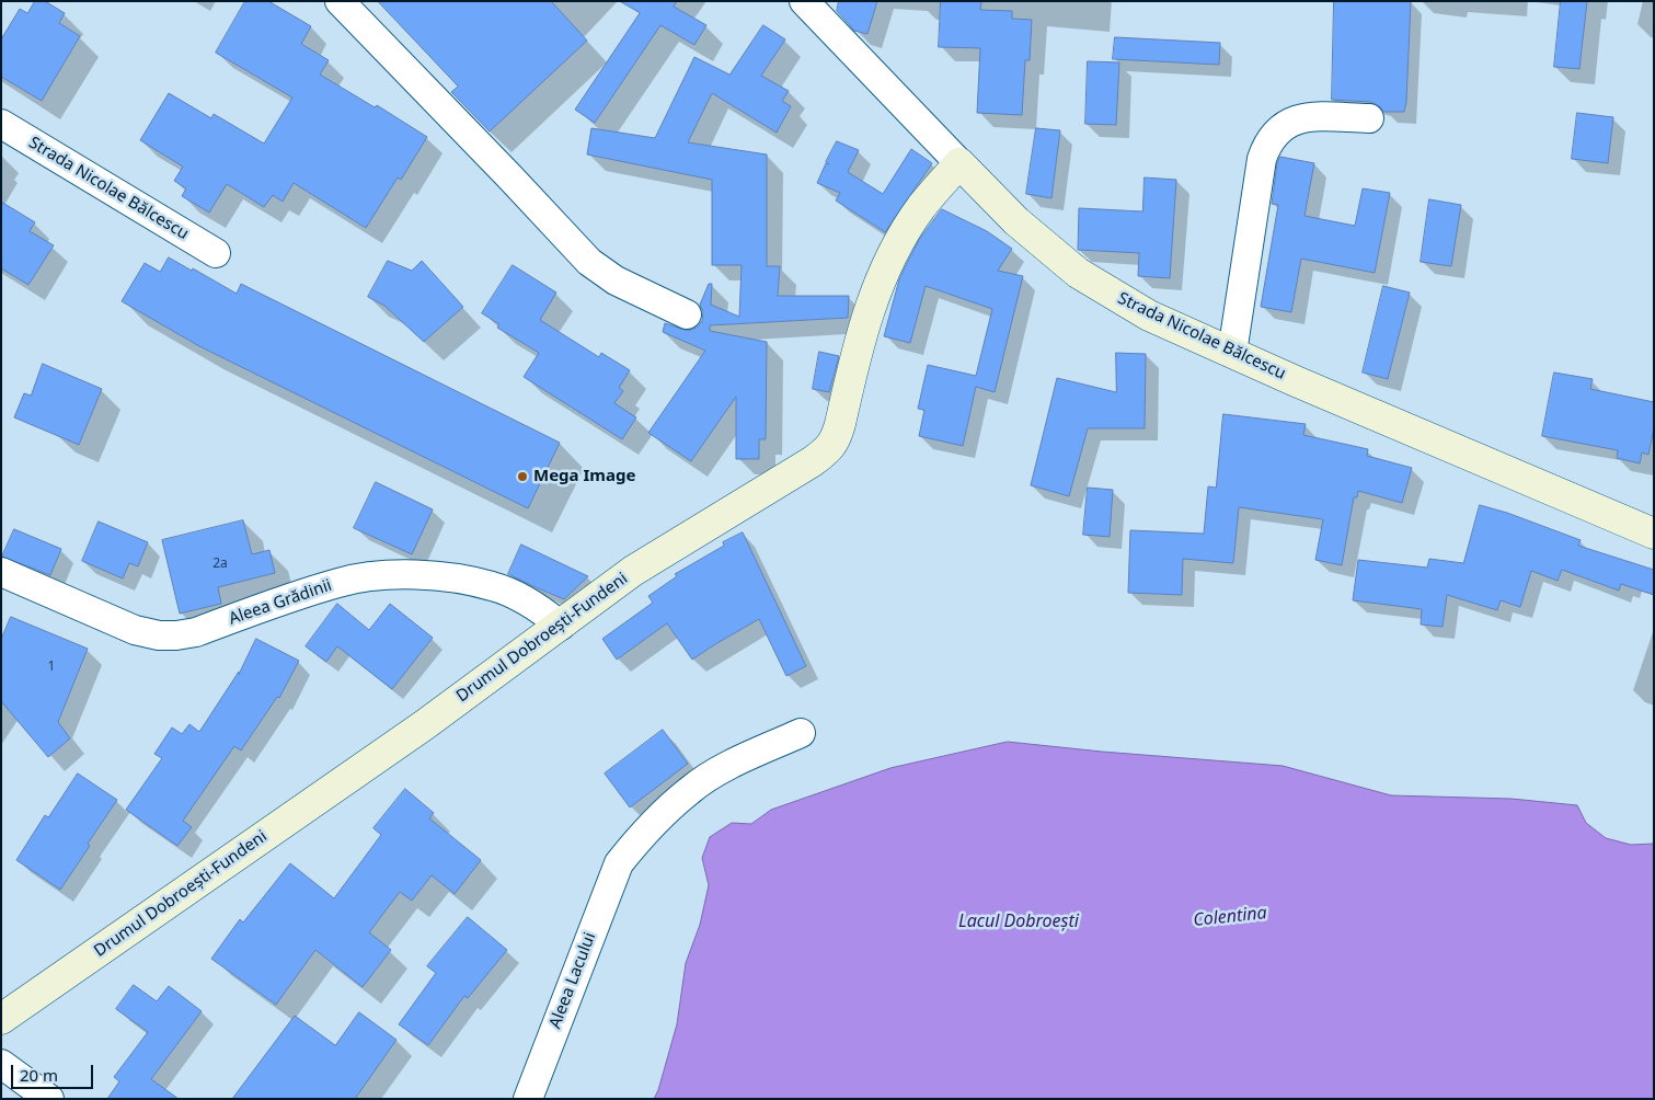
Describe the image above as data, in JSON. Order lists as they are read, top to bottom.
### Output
{
  "streets": {
    "street": [
      "Strada Nicolae Bălcescu",
      "Aleea Grădinii",
      "Drumul Dobroești-Fundeni",
      "Aleea Lacului"
    ]
  },
  "crossings": [
    ["Strada Nicolae Bălcescu", "Drumul Dobroești-Fundeni"],
    ["Aleea Grădinii", "Drumul Dobroești-Fundeni"]
  ],
  "water": ["Colentina", "Lacul Dobroești"],
  "places": ["Mega Image"],
  "house_numbers": ["2a", "1"],
  "scale_bar": "20 m"
}
